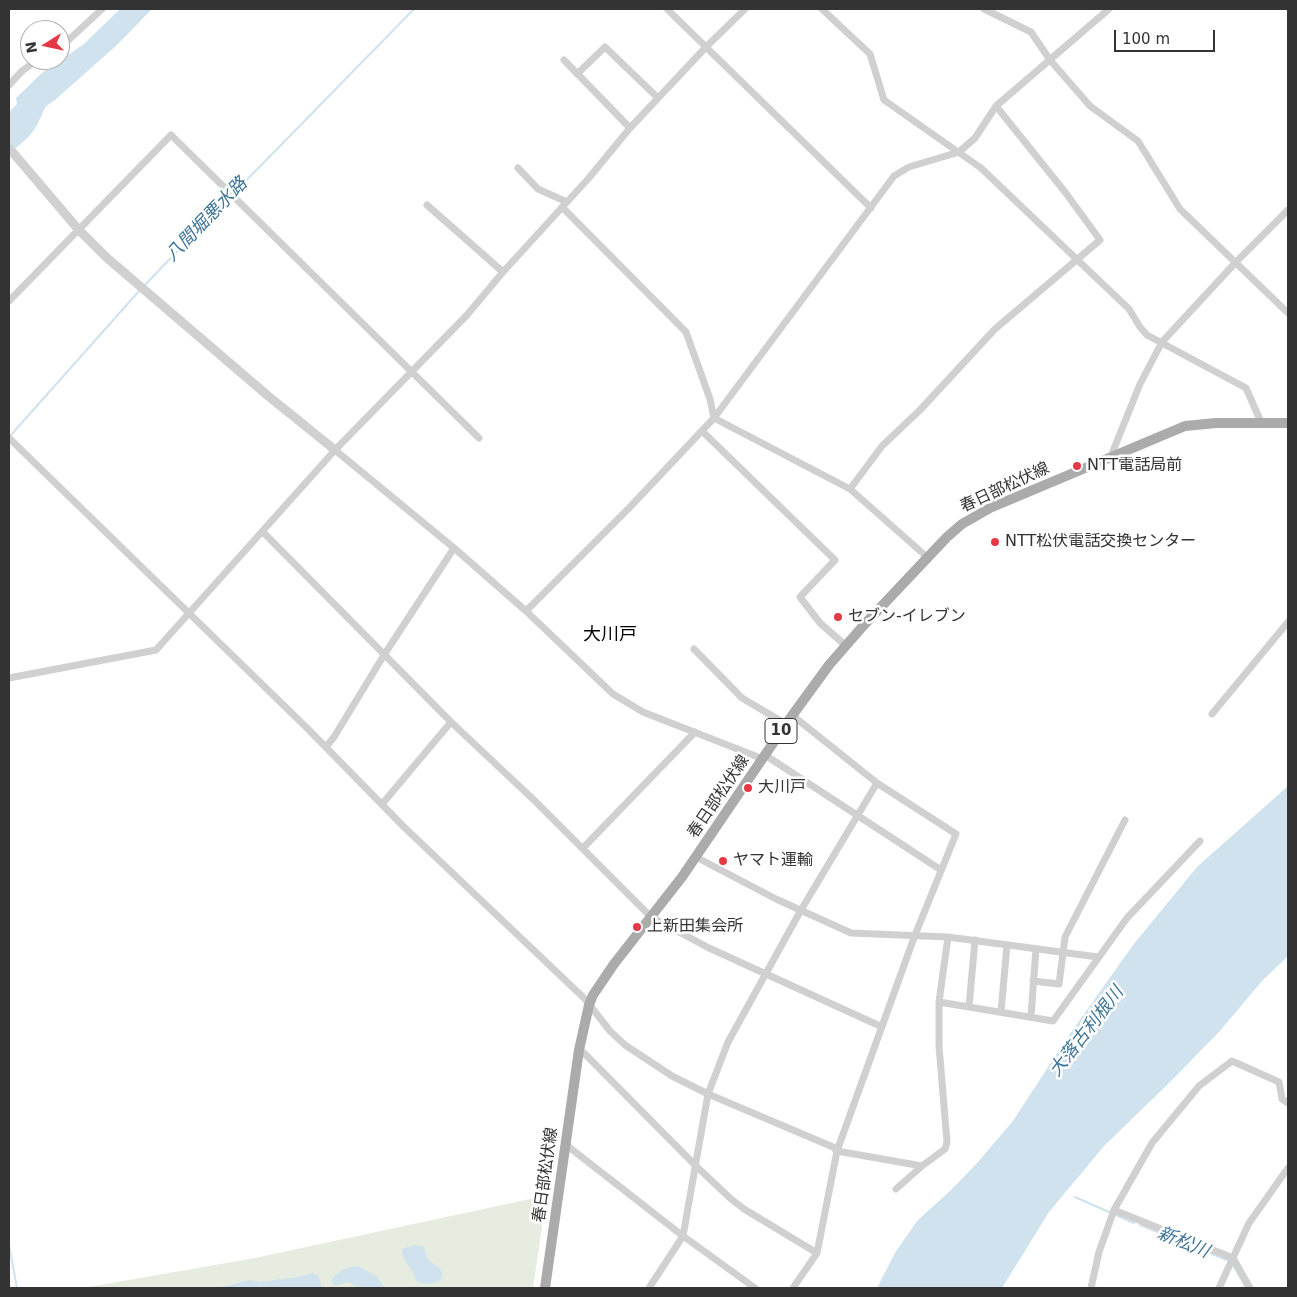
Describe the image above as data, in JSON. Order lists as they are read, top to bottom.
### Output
{
  "streets": {
    "main road": ["春日部松伏線", "10"]
  },
  "districts": ["大川戸"],
  "water": ["八間堀悪水路", "大落古利根川", "新松川"],
  "places": [
    "NTT電話局前",
    "NTT松伏電話交換センター",
    "セブン-イレブン",
    "大川戸",
    "ヤマト運輸",
    "上新田集会所"
  ],
  "scale_bar": "100 m",
  "north": "left"
}
